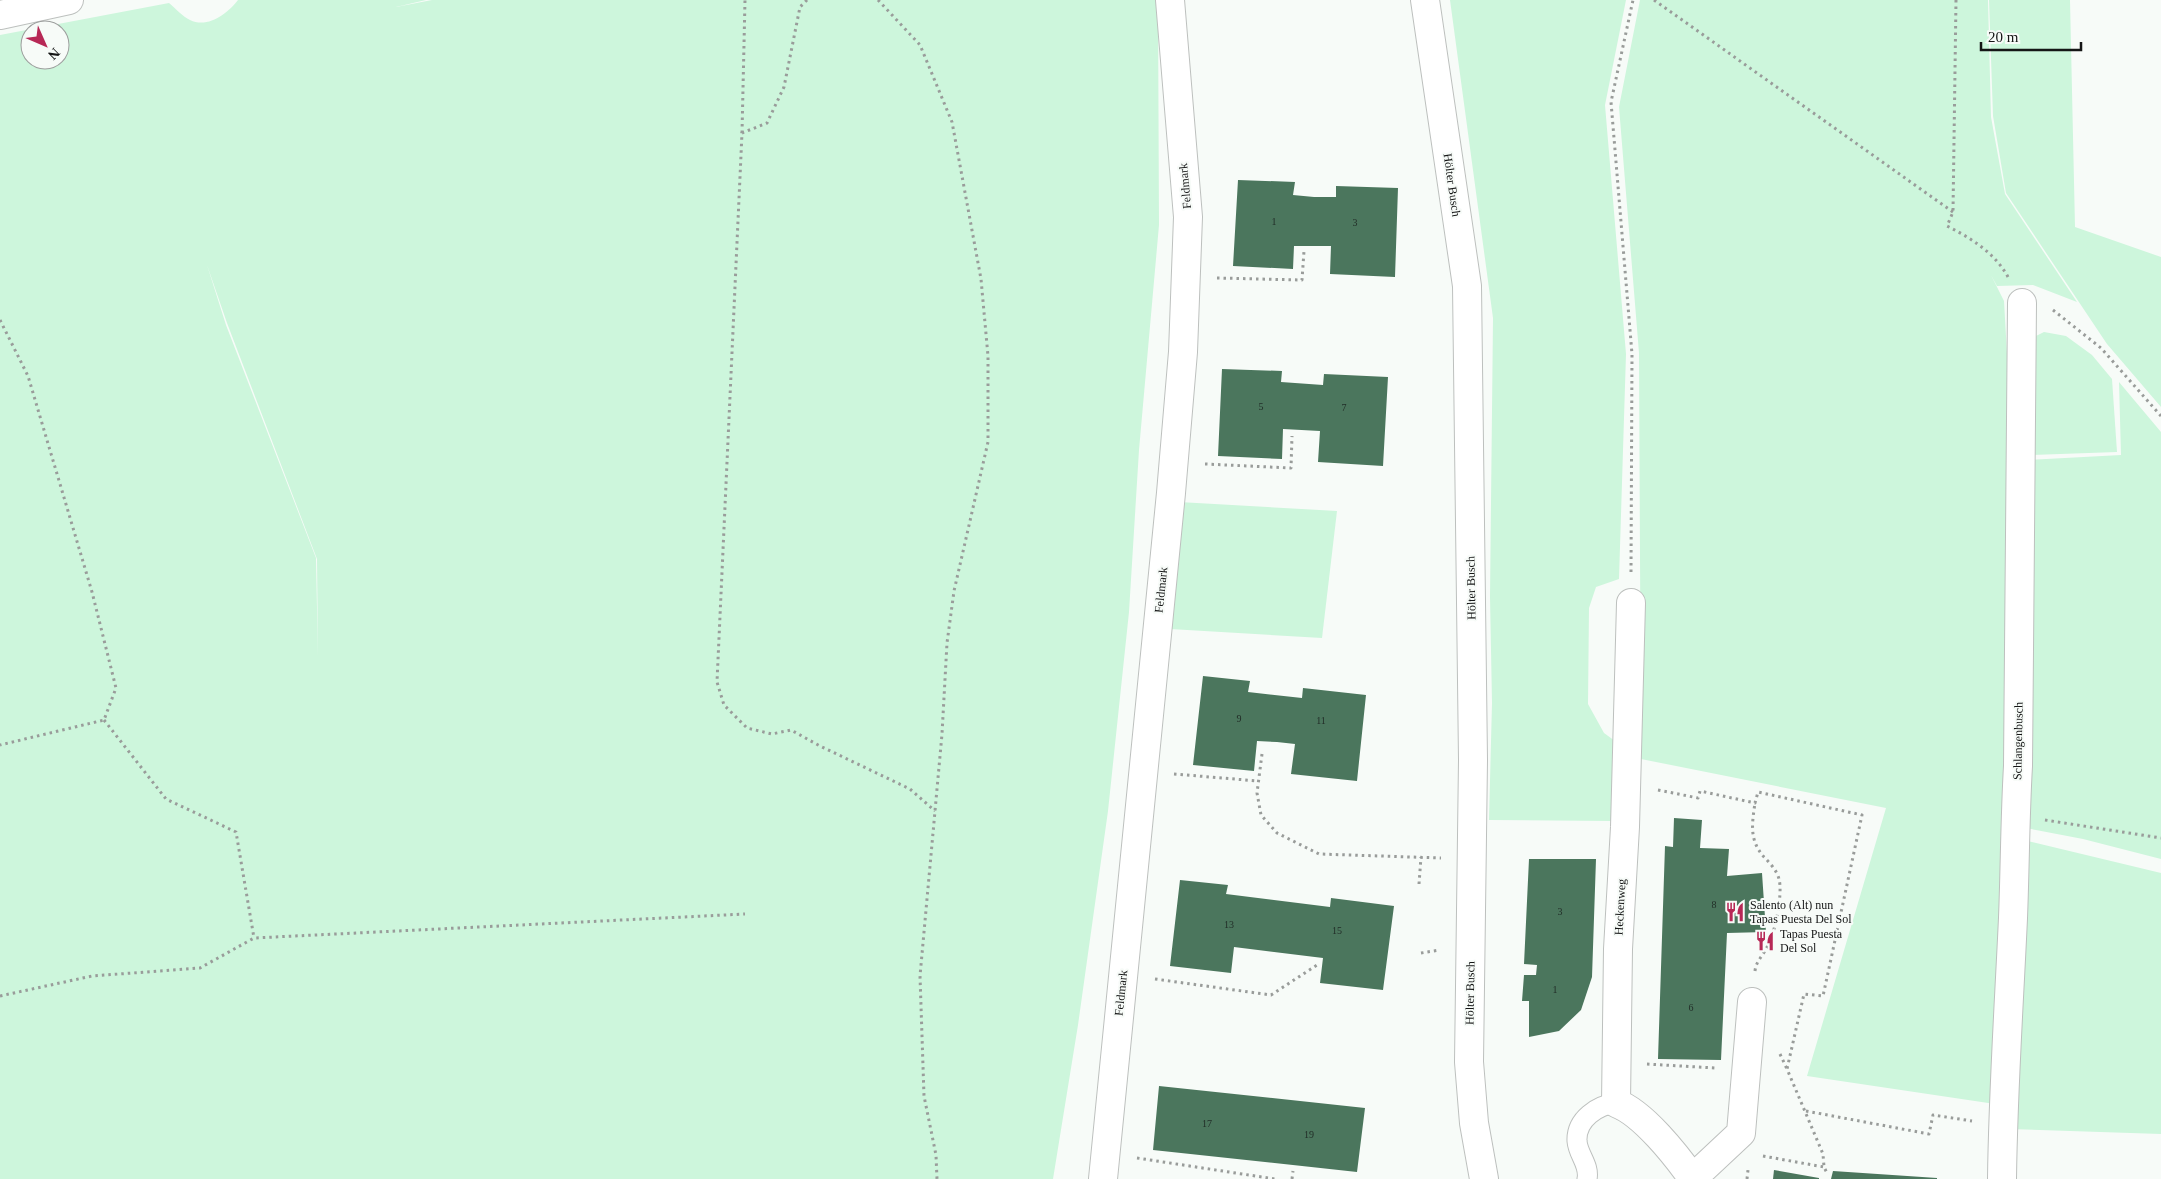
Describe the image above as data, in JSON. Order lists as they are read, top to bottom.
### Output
{
  "streets": {
    "street": [
      "Hölter Busch",
      "Feldmark",
      "Schlangenbusch",
      "Heckenweg"
    ]
  },
  "places": {
    "restaurant": ["Salento (Alt) nun Tapas Puesta Del Sol", "Tapas Puesta Del Sol"]
  },
  "house_numbers": [
    "1",
    "3",
    "5",
    "7",
    "9",
    "11",
    "8",
    "3",
    "13",
    "15",
    "1",
    "6",
    "17",
    "19"
  ],
  "scale_bar": "20 m",
  "north": "bottom right"
}
